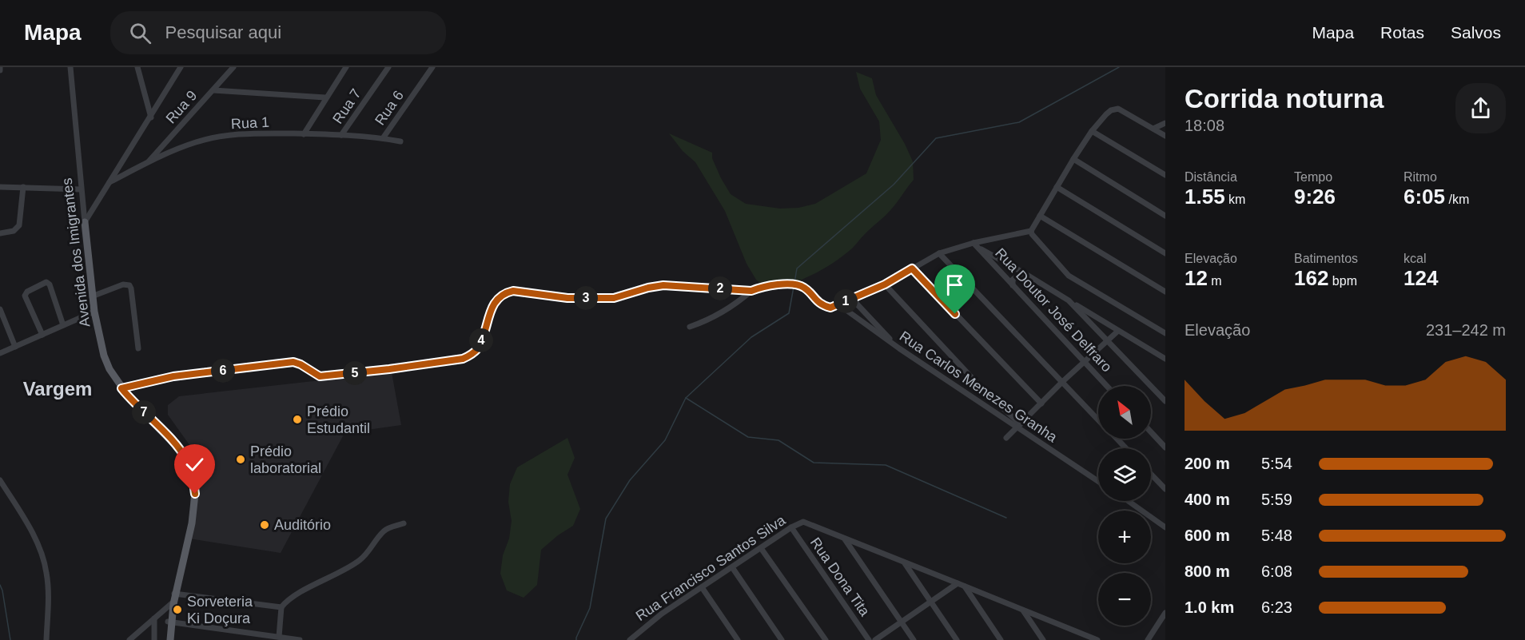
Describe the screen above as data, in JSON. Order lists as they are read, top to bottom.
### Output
{
  "streets": {
    "main road": ["Avenida dos Imigrantes"],
    "street": [
      "Rua 7",
      "Rua 9",
      "Rua 6",
      "Rua 1",
      "Rua Doutor José Delfraro",
      "Rua Carlos Menezes Granha",
      "Rua Francisco Santos Silva",
      "Rua Dona Tita"
    ]
  },
  "crossings": [
    ["Rua 7", "Rua 1"],
    ["Rua 9", "Rua 1"],
    ["Rua 6", "Rua 1"],
    ["Rua Francisco Santos Silva", "Rua Dona Tita"]
  ],
  "districts": ["Vargem"],
  "places": [
    "Prédio Estudantil",
    "Prédio laboratorial",
    "Auditório",
    "Sorveteria Ki Doçura"
  ],
  "north": "top left",
  "page": {
    "header": "Mapa",
    "search": "Pesquisar aqui",
    "nav": ["Mapa", "Rotas", "Salvos"],
    "heading": ["Corrida noturna", "18:08"],
    "stats": [
      ["Distância", "1.55 km"],
      ["Tempo", "9:26"],
      ["Ritmo", "6:05 /km"],
      ["Elevação", "12 m"],
      ["Batimentos", "162 bpm"],
      ["kcal", "124"]
    ],
    "pins": [
      "2",
      "3",
      "1",
      "4",
      "6",
      "5",
      "7"
    ],
    "chart": ["Elevação", "231–242 m"],
    "map_buttons": ["+", "−"],
    "list": [
      {
        "name": "200 m",
        "note": "5:54"
      },
      {
        "name": "400 m",
        "note": "5:59"
      },
      {
        "name": "600 m",
        "note": "5:48"
      },
      {
        "name": "800 m",
        "note": "6:08"
      },
      {
        "name": "1.0 km",
        "note": "6:23"
      }
    ]
  }
}
